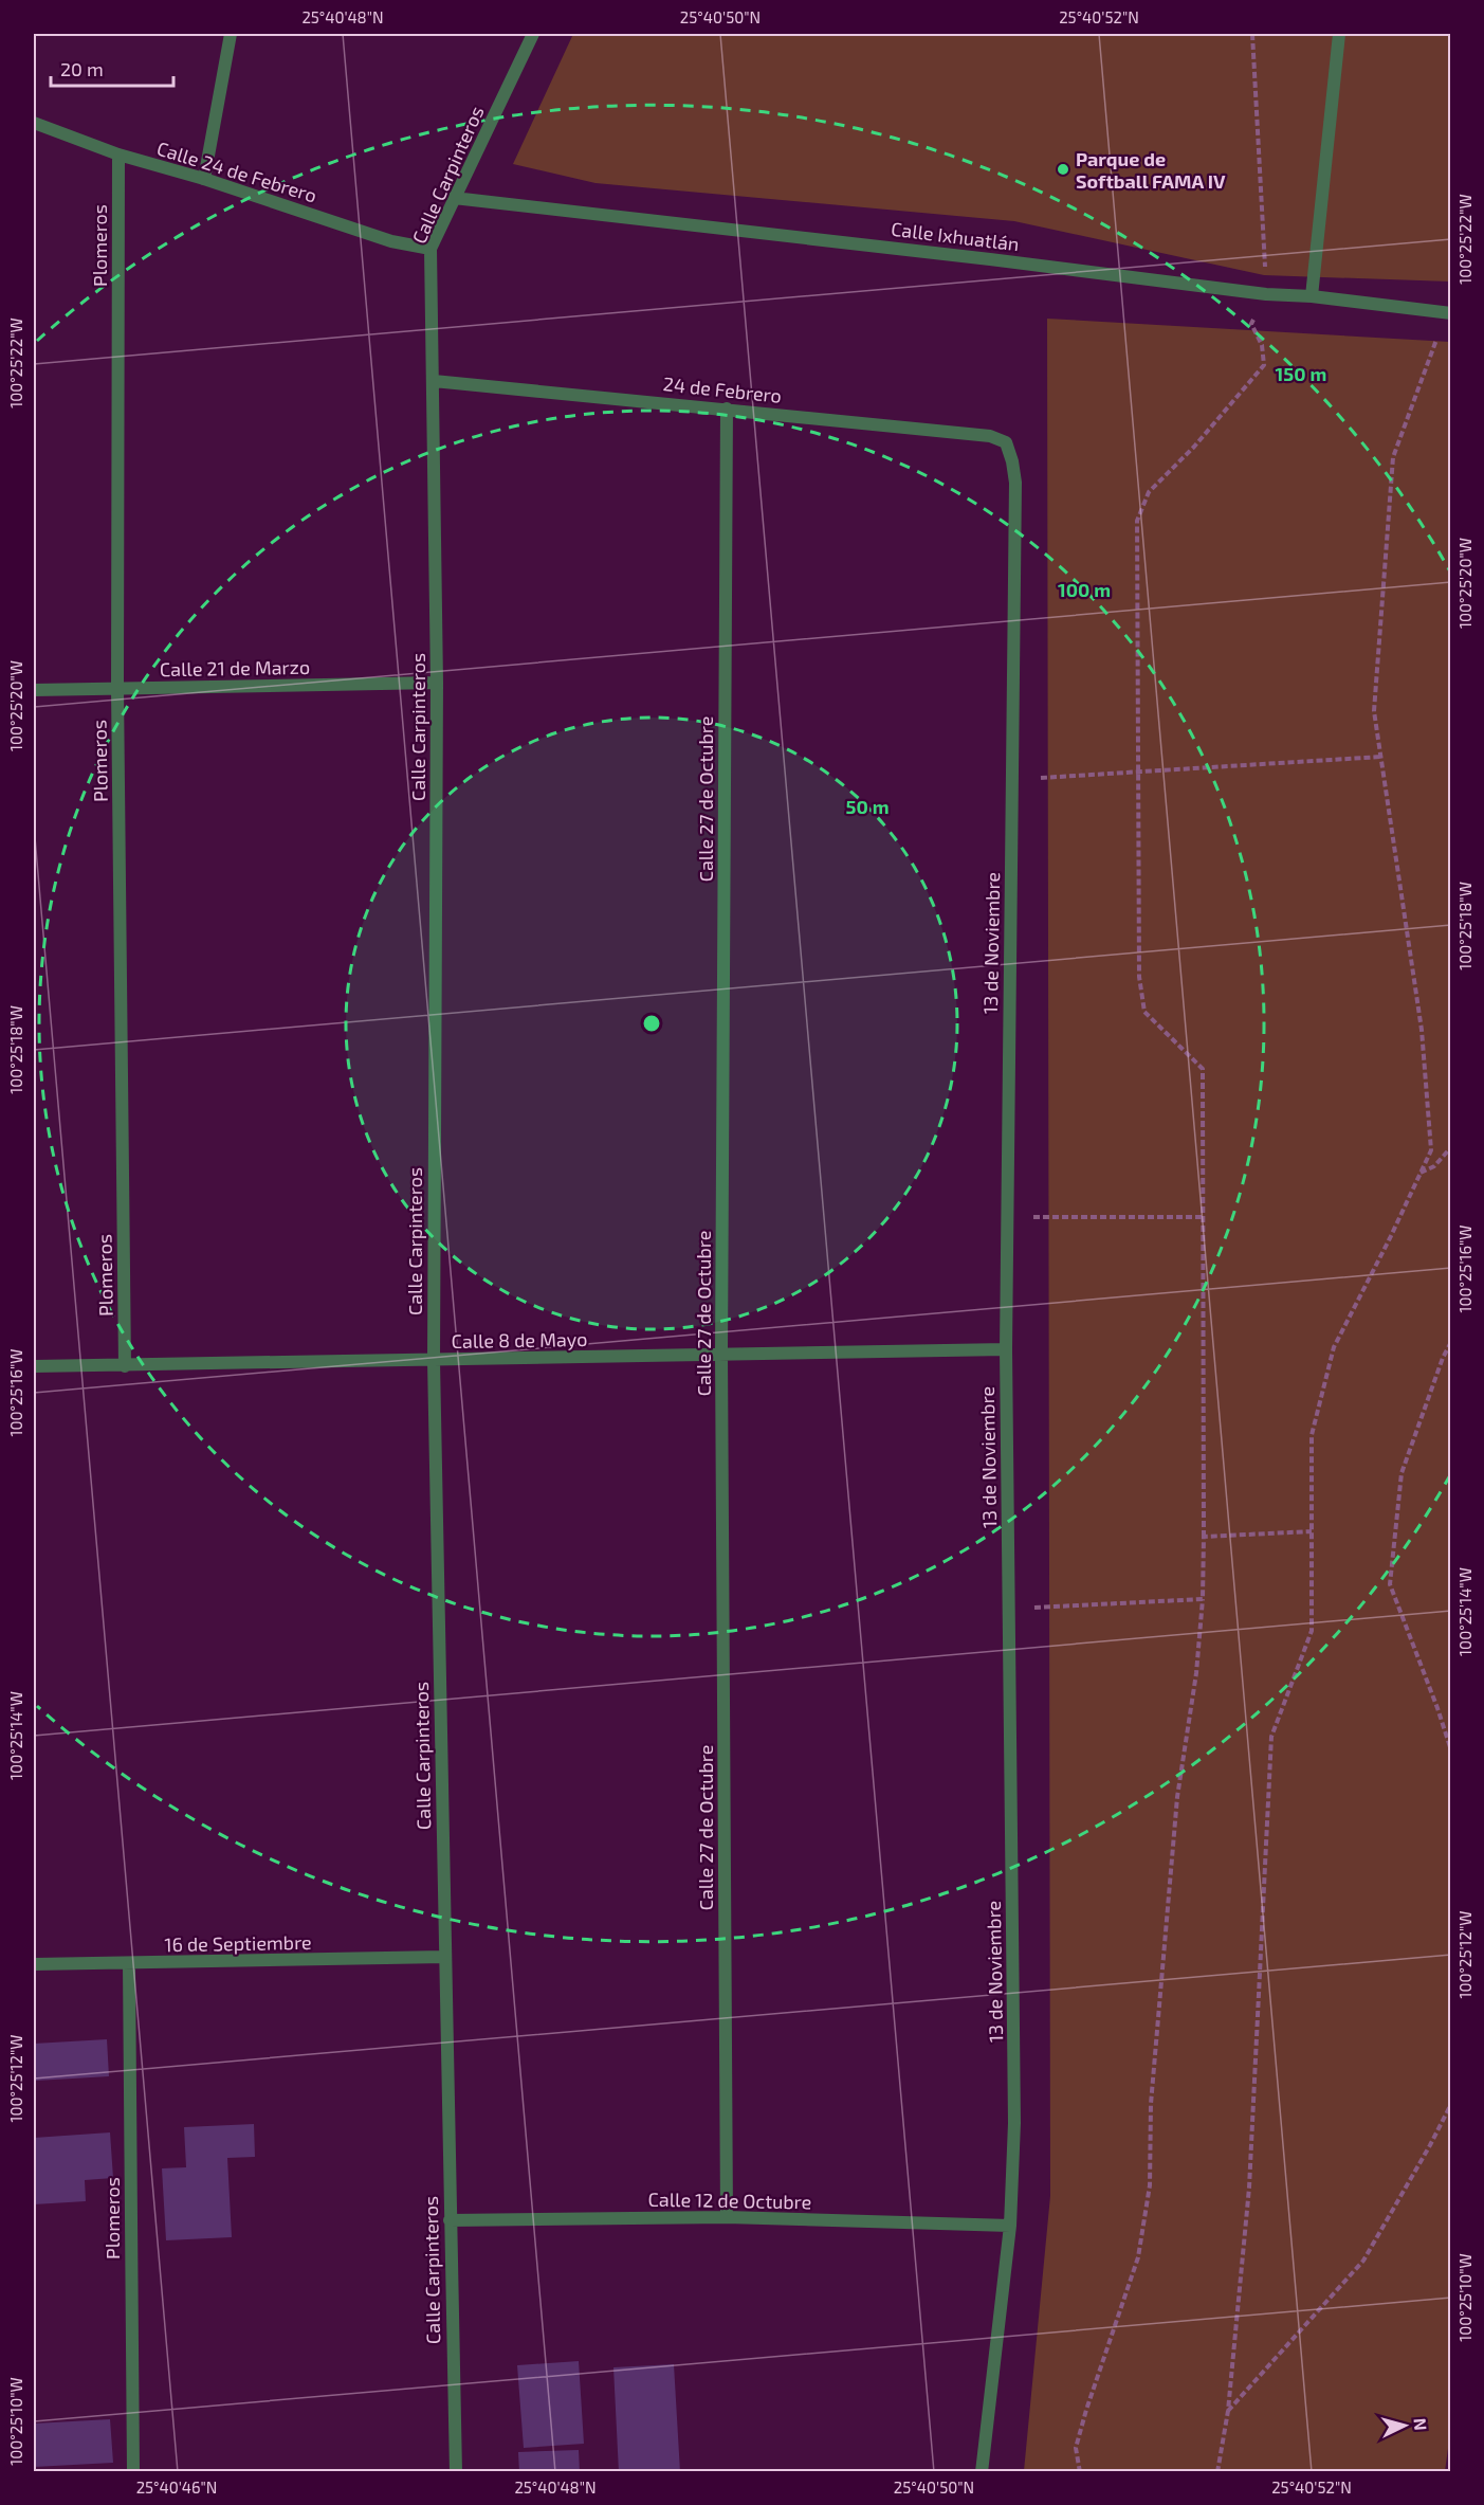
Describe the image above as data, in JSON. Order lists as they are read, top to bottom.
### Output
{
  "streets": {
    "street": [
      "Calle 24 de Febrero",
      "Calle Carpinteros",
      "Calle Ixhuatlán",
      "Plomeros",
      "24 de Febrero",
      "Calle 21 de Marzo",
      "Calle 27 de Octubre",
      "13 de Noviembre",
      "Calle 8 de Mayo",
      "16 de Septiembre",
      "Calle 12 de Octubre"
    ]
  },
  "crossings": [
    ["Calle 24 de Febrero", "Calle Carpinteros"],
    ["Calle 24 de Febrero", "Plomeros"],
    ["Calle Carpinteros", "Calle Ixhuatlán"],
    ["Calle Carpinteros", "24 de Febrero"],
    ["Calle Carpinteros", "Calle 21 de Marzo"],
    ["Calle Carpinteros", "Calle 8 de Mayo"],
    ["Calle Carpinteros", "16 de Septiembre"],
    ["Calle Carpinteros", "Calle 12 de Octubre"],
    ["Plomeros", "Calle 21 de Marzo"],
    ["Plomeros", "Calle 8 de Mayo"],
    ["Plomeros", "16 de Septiembre"],
    ["24 de Febrero", "Calle 27 de Octubre"],
    ["24 de Febrero", "13 de Noviembre"],
    ["Calle 27 de Octubre", "Calle 8 de Mayo"],
    ["Calle 27 de Octubre", "Calle 12 de Octubre"],
    ["13 de Noviembre", "Calle 8 de Mayo"],
    ["13 de Noviembre", "Calle 12 de Octubre"]
  ],
  "places": ["Parque de Softball FAMA IV"],
  "scale_bar": "20 m",
  "north": "right",
  "coordinates": [
    "25°40'48\"N",
    "25°40'50\"N",
    "25°40'52\"N",
    "100°25'22\"W",
    "100°25'20\"W",
    "100°25'18\"W",
    "100°25'16\"W",
    "100°25'14\"W",
    "100°25'12\"W",
    "100°25'10\"W",
    "25°40'46\"N"
  ],
  "rings": ["150 m", "100 m", "50 m"]
}
